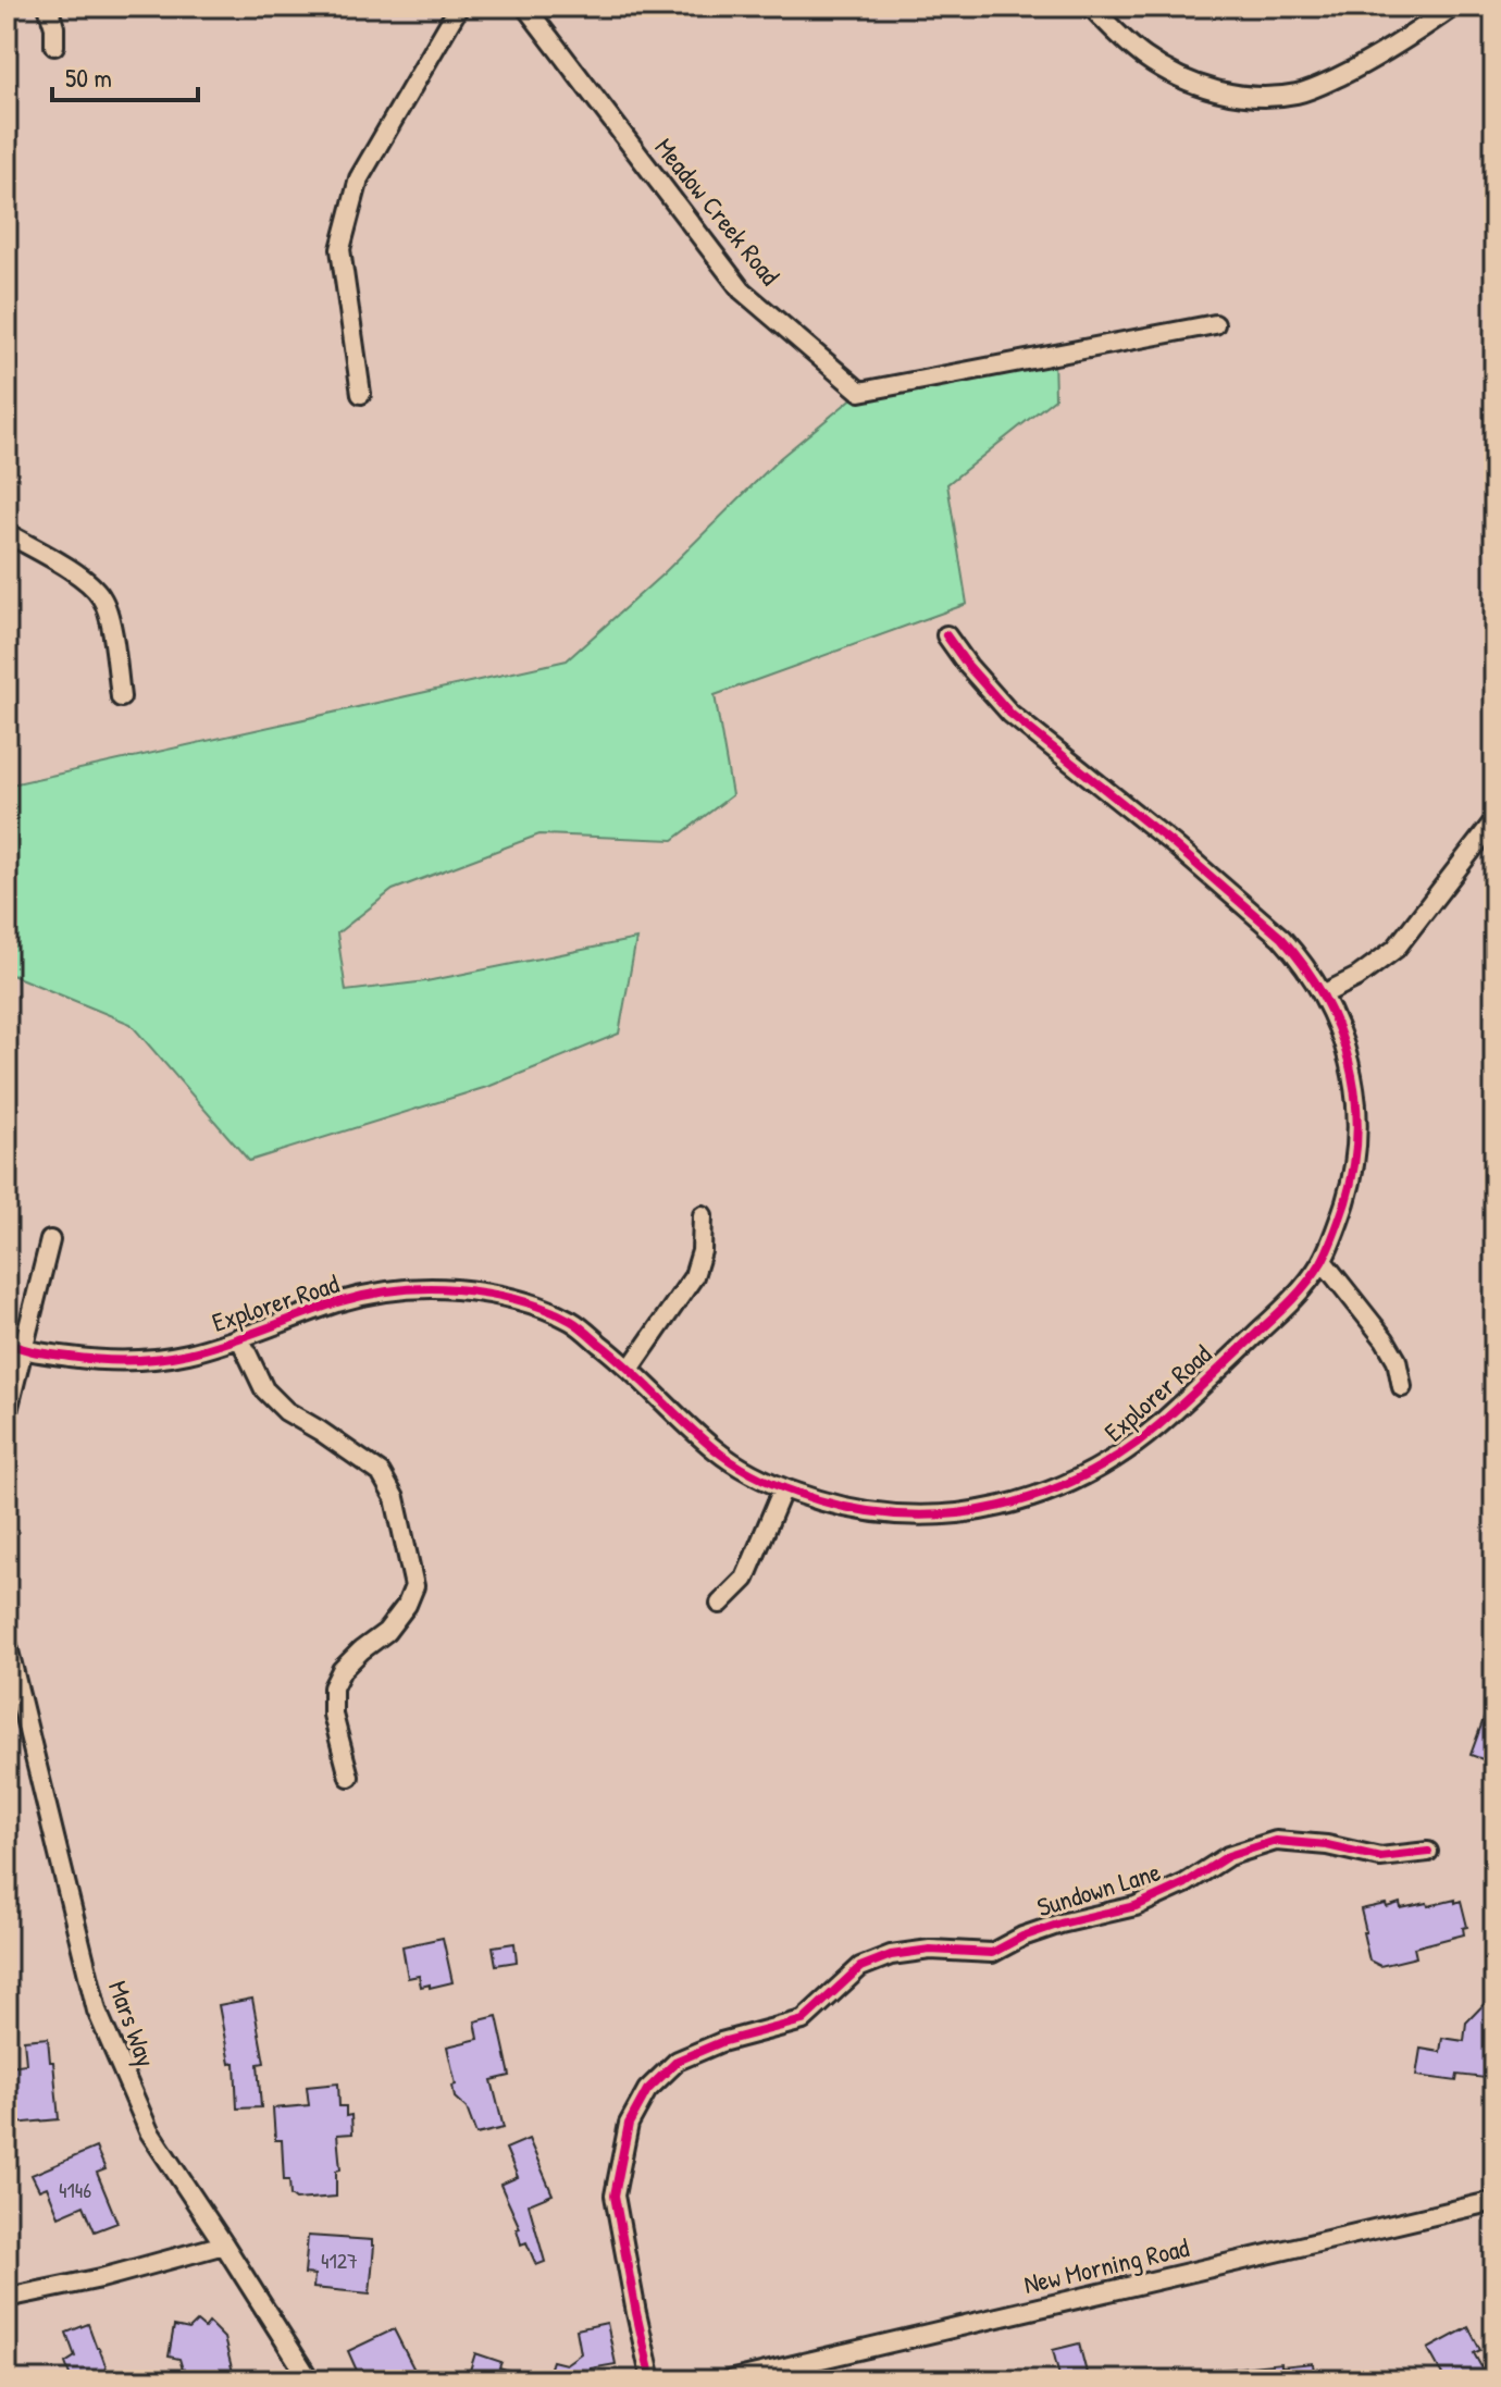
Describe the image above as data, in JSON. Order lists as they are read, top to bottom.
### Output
{
  "streets": {
    "street": [
      "Meadow Creek Road",
      "Explorer Road",
      "Sundown Lane",
      "Mars Way",
      "New Morning Road"
    ]
  },
  "house_numbers": ["4146", "4127"],
  "scale_bar": "50 m"
}
